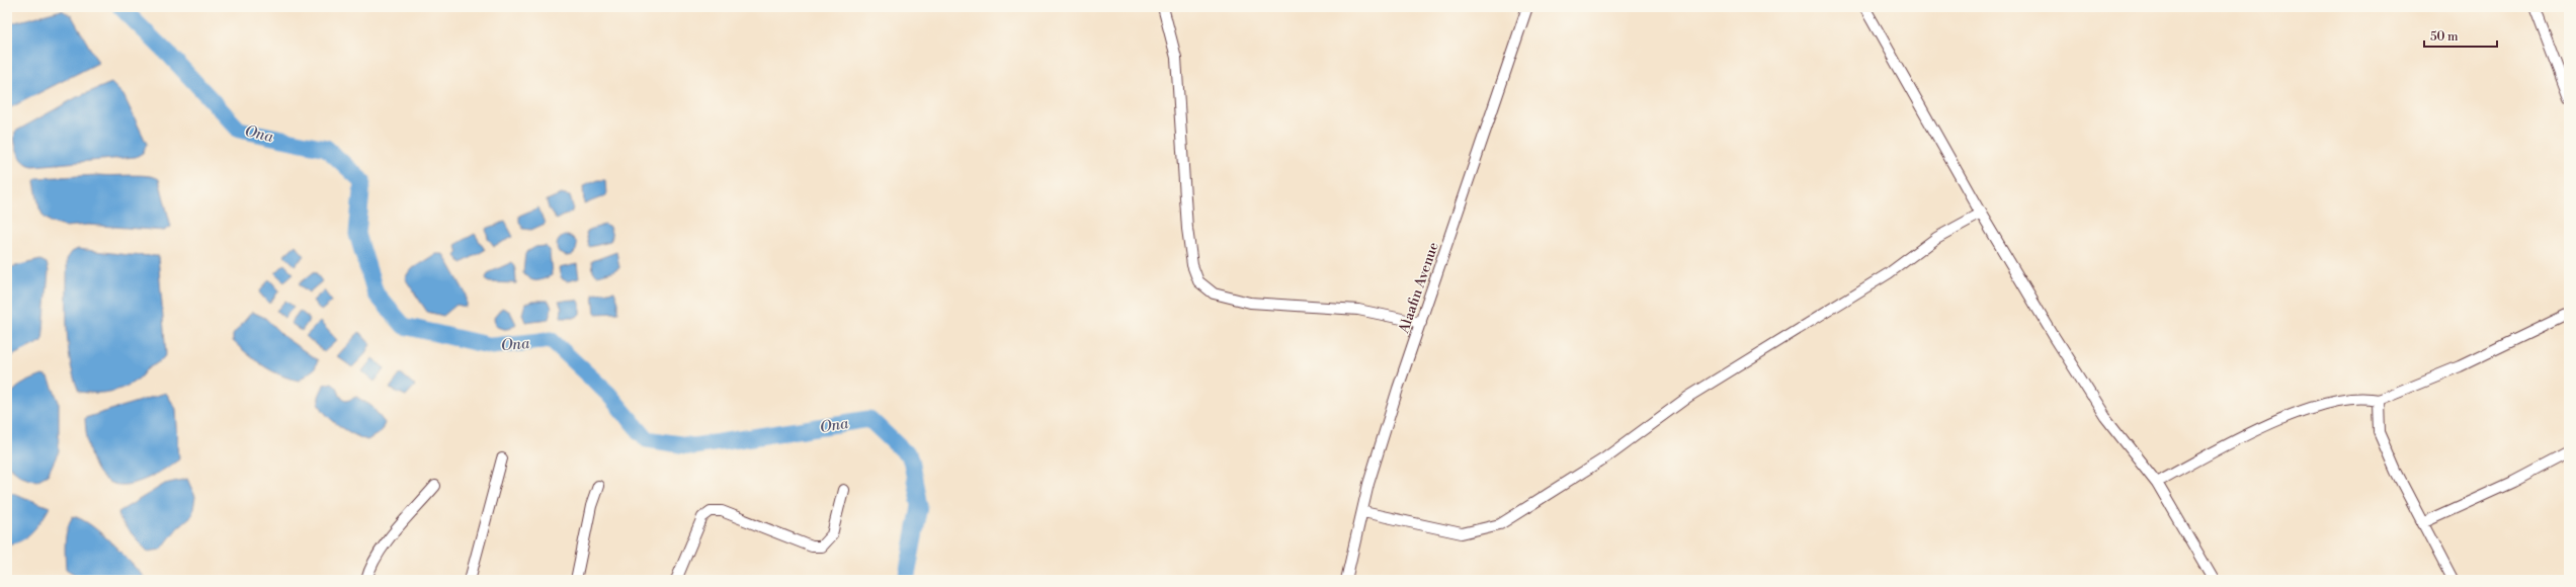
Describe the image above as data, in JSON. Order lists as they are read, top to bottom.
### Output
{
  "streets": {
    "street": ["Alaafin Avenue"]
  },
  "water": ["Ona"],
  "scale_bar": "50 m"
}
